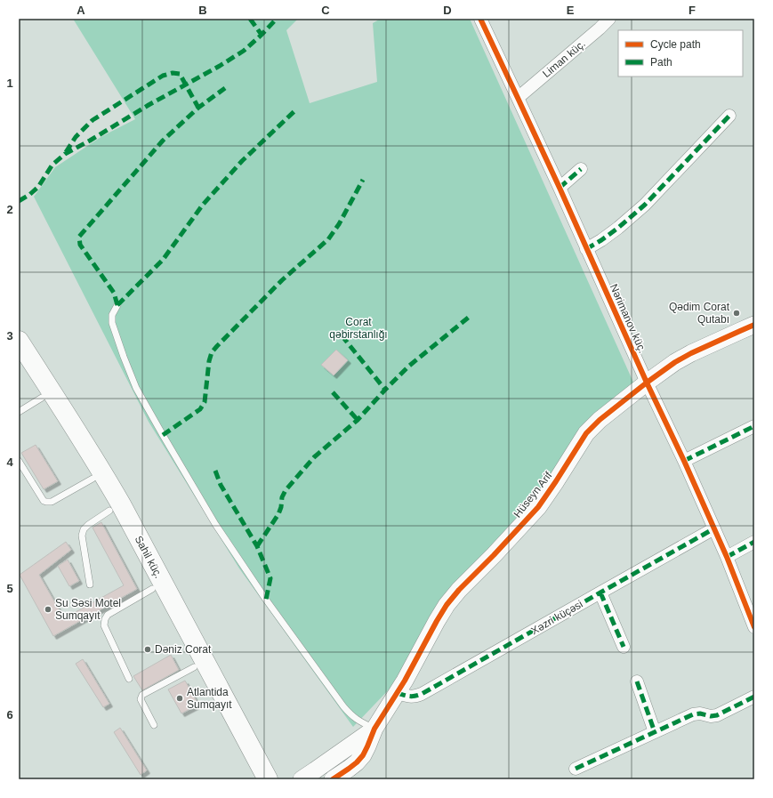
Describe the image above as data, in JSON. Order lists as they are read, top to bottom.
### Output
{
  "streets": {
    "main road": ["Sahil küç."],
    "street": [
      "Liman küç.",
      "Nərimanov küç.",
      "Hüseyn Arif",
      "Xəzri küçəsi"
    ]
  },
  "crossings": [
    ["Liman küç.", "Nərimanov küç."],
    ["Nərimanov küç.", "Hüseyn Arif"],
    ["Nərimanov küç.", "Xəzri küçəsi"],
    ["Hüseyn Arif", "Xəzri küçəsi"]
  ],
  "parks": ["Corat qəbirstanlığı"],
  "places": [
    "Qədim Corat Qutabı",
    "Su Səsi Motel Sumqayıt",
    "Dəniz Corat",
    "Atlantida Sumqayıt"
  ],
  "legend": ["Cycle path", "Path"],
  "grid": {
    "columns": [
      "A",
      "B",
      "C",
      "D",
      "E",
      "F"
    ],
    "rows": [
      "1",
      "2",
      "3",
      "4",
      "5",
      "6"
    ]
  }
}
